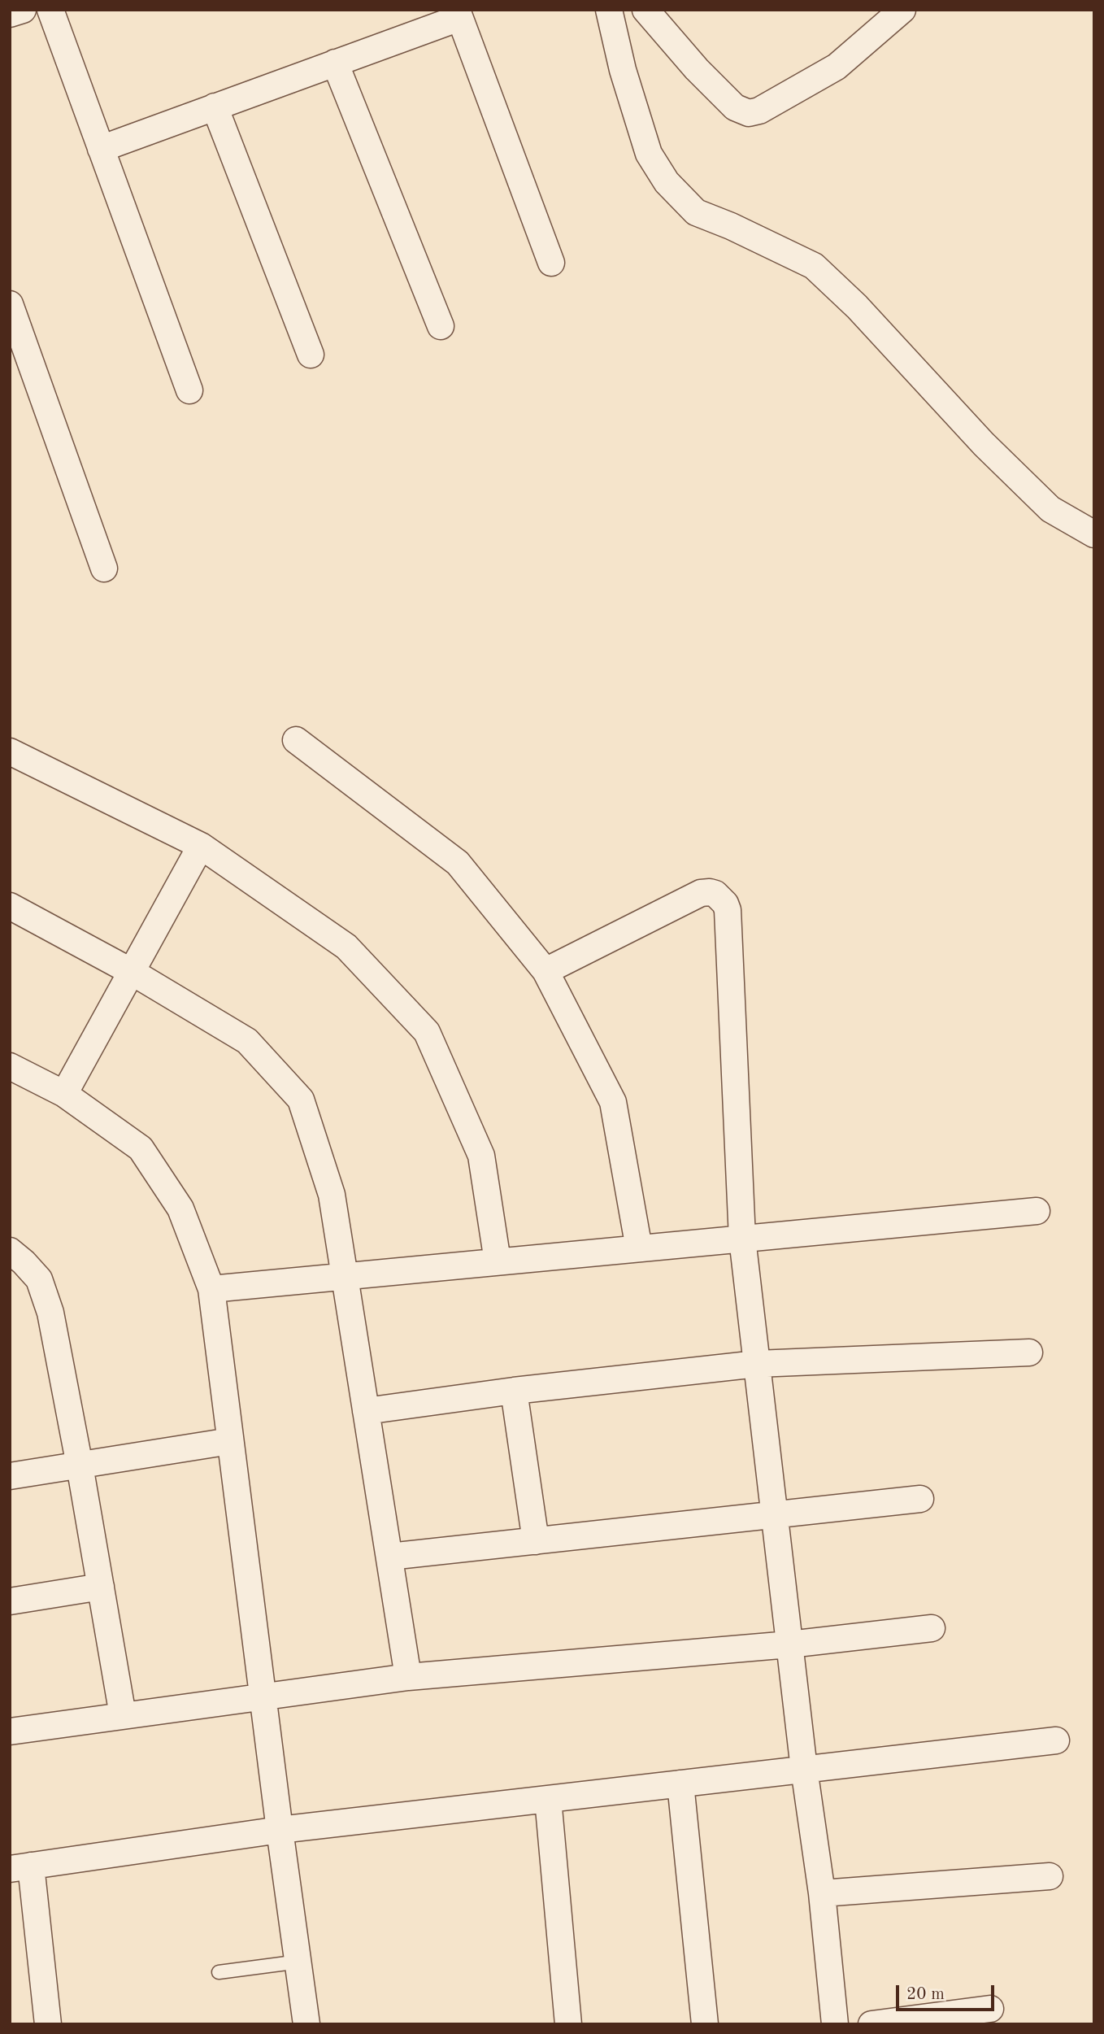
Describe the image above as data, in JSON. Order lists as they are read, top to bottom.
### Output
{
  "scale_bar": "20 m"
}
